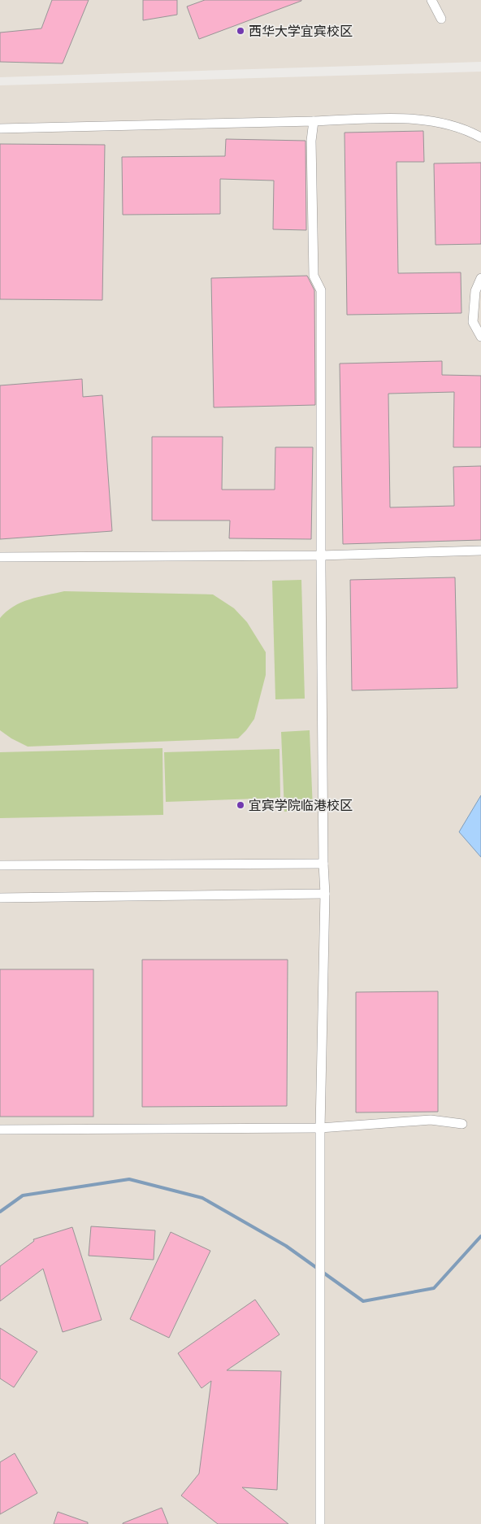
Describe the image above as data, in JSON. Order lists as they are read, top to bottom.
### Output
{
  "places": ["西华大学宜宾校区", "宜宾学院临港校区"]
}
